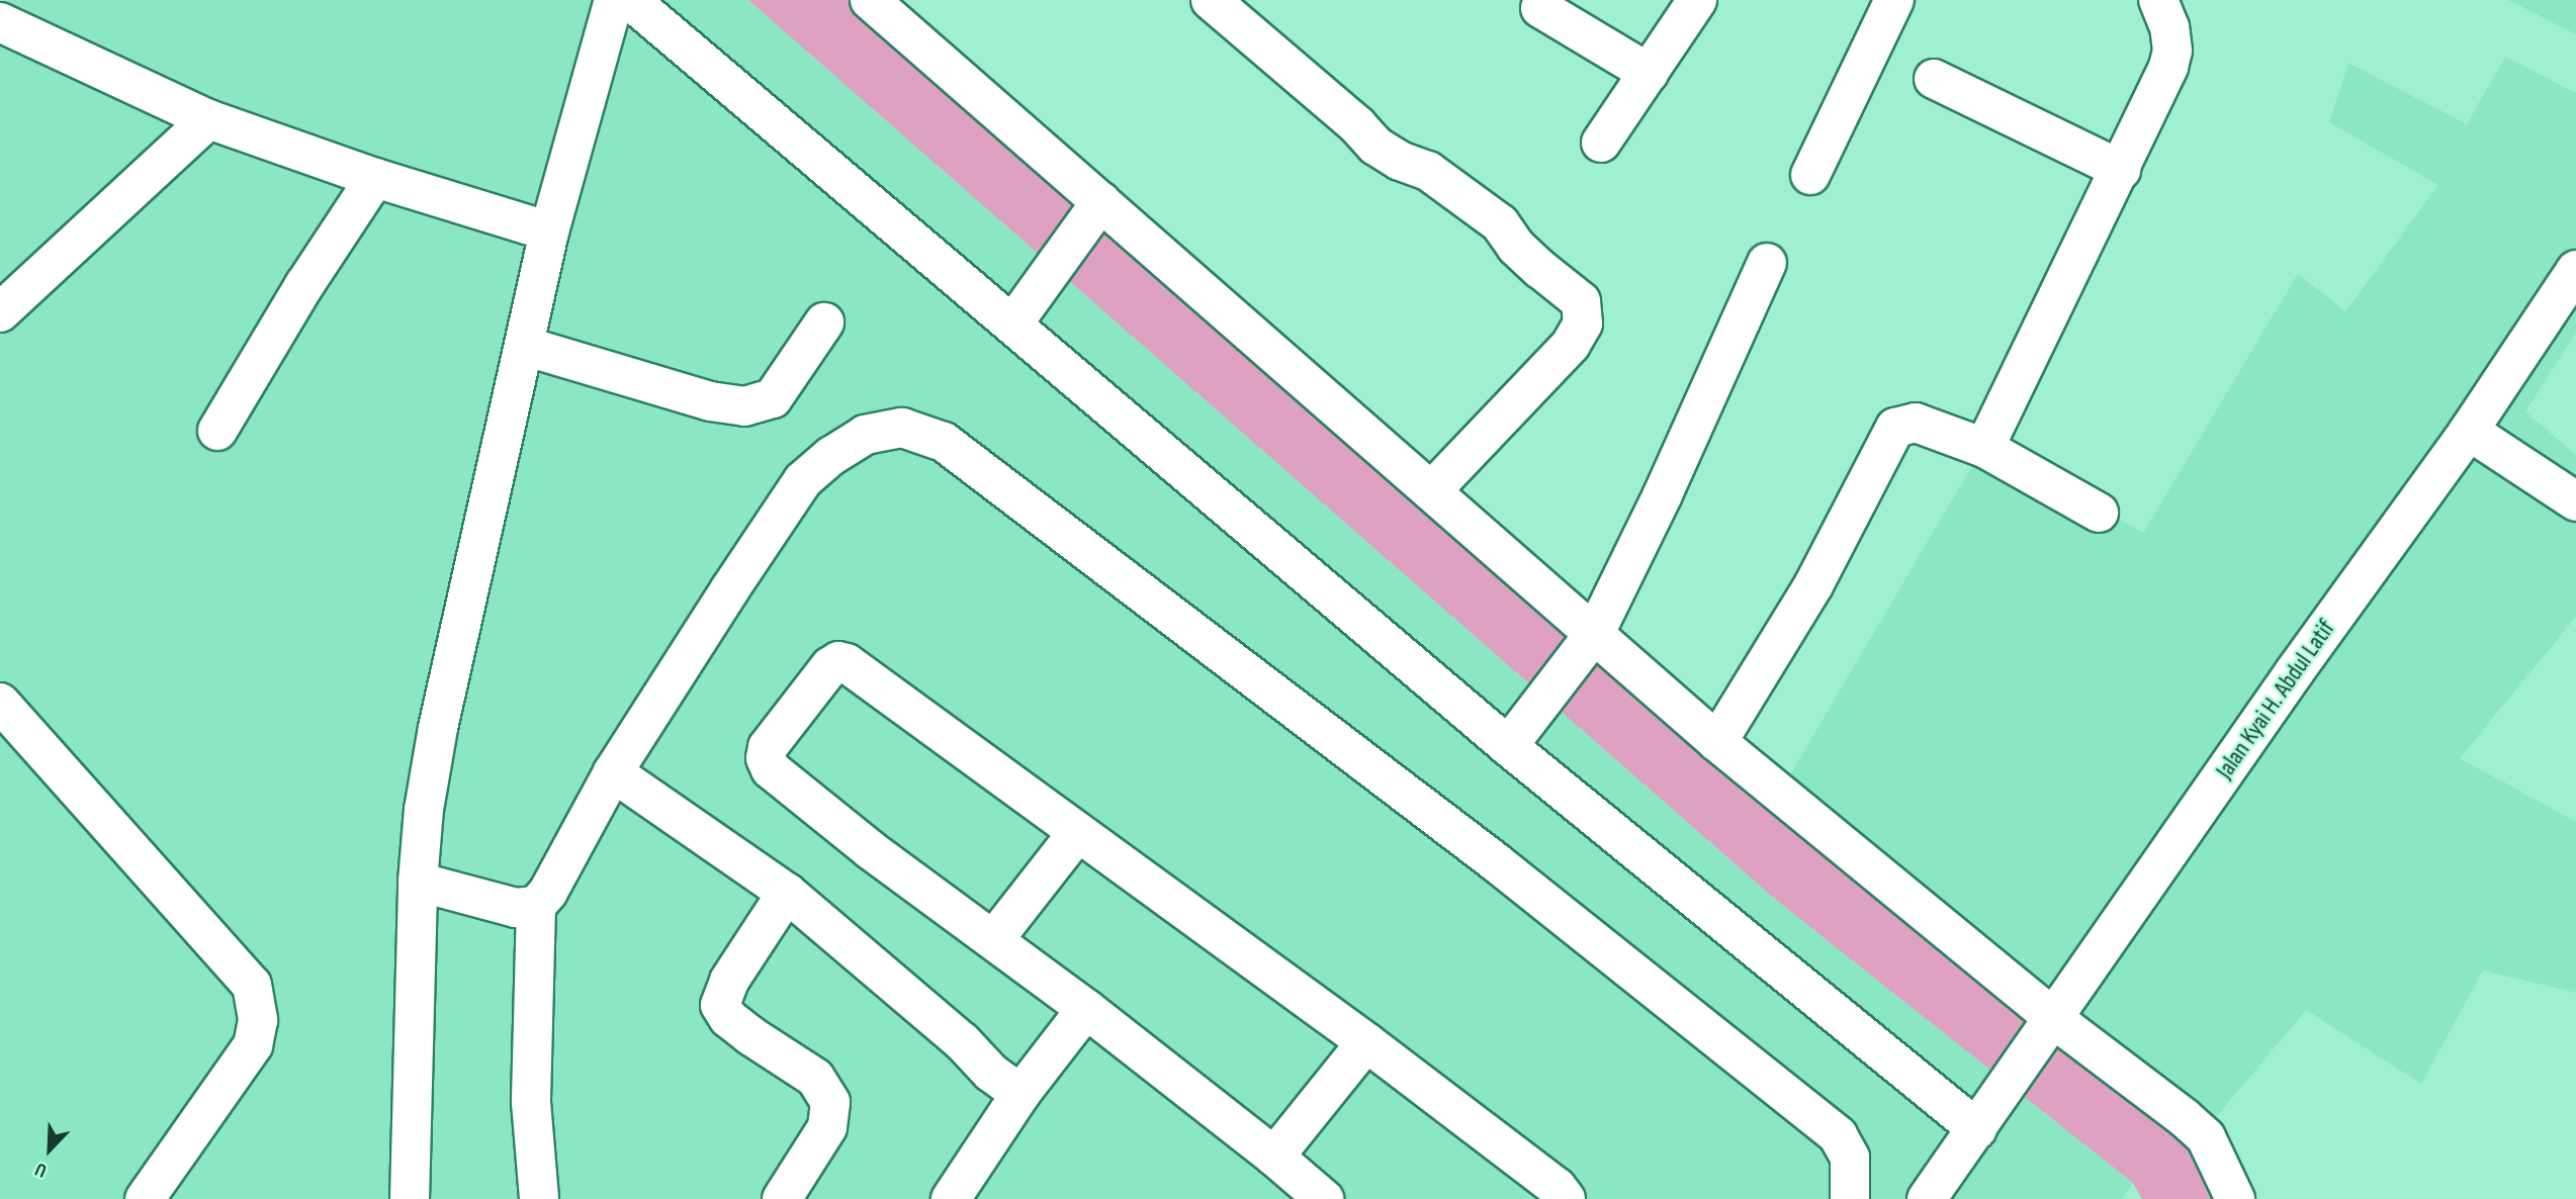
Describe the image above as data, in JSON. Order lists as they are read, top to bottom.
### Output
{
  "streets": {
    "street": ["Jalan Kyai H. Abdul Latif"]
  },
  "north": "bottom left"
}
